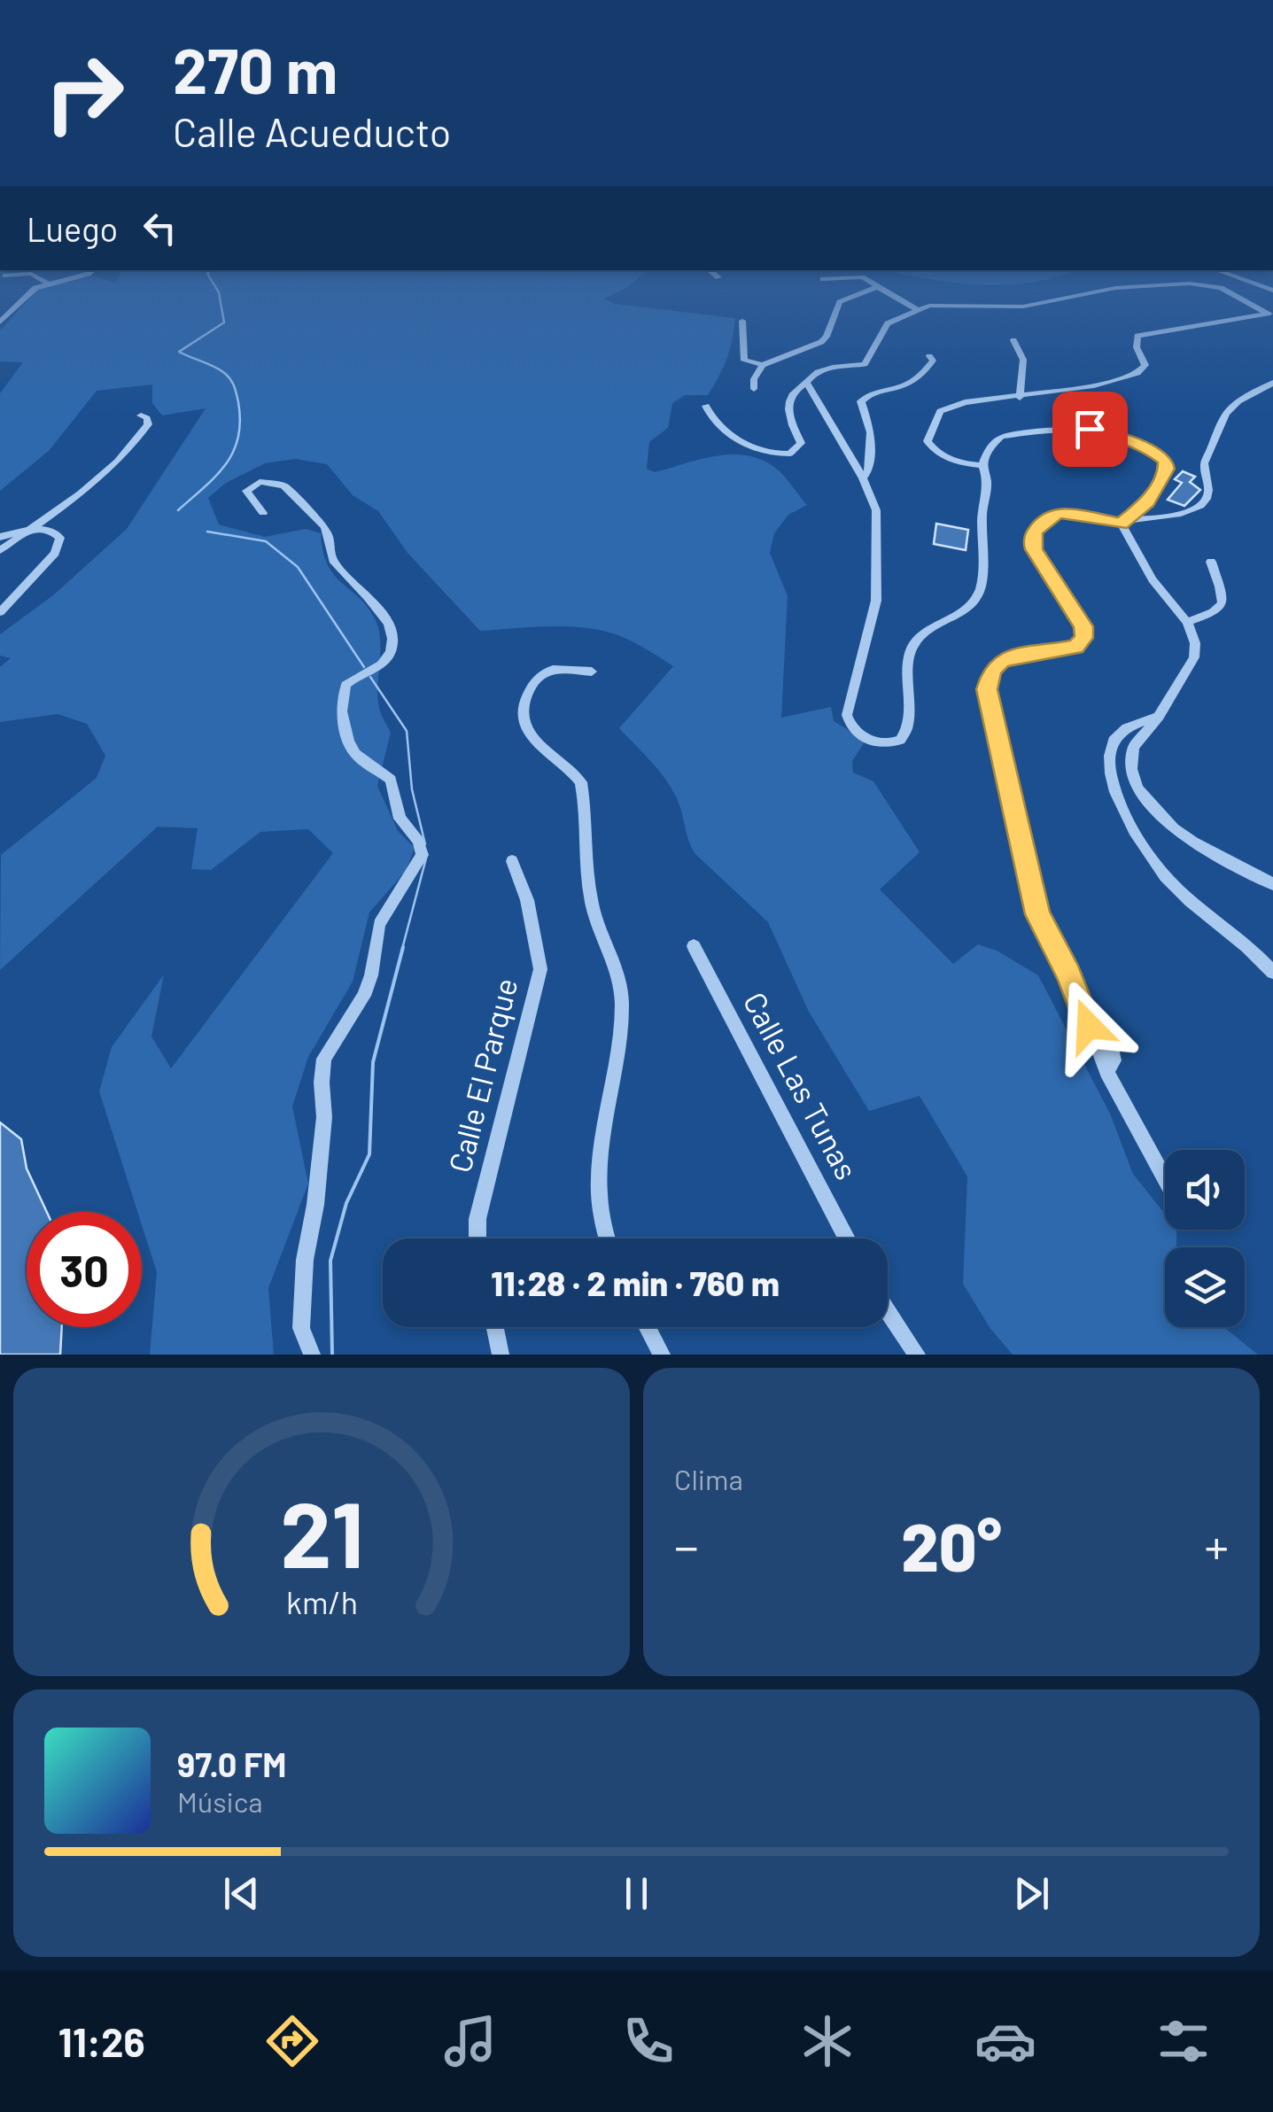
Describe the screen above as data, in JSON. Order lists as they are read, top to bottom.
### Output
{
  "streets": {
    "street": ["Calle El Parque", "Calle Las Tunas"]
  },
  "page": {
    "turn": ["270 m", "Calle Acueducto"],
    "then": "Luego",
    "limit": "30",
    "trip": "11:28 · 2 min · 760 m",
    "tile": "Clima",
    "heat": ["−", "20°", "+"],
    "song": ["97.0 FM", "Música"],
    "tabs": "11:26",
    "gauge": ["21", "km/h"]
  }
}
